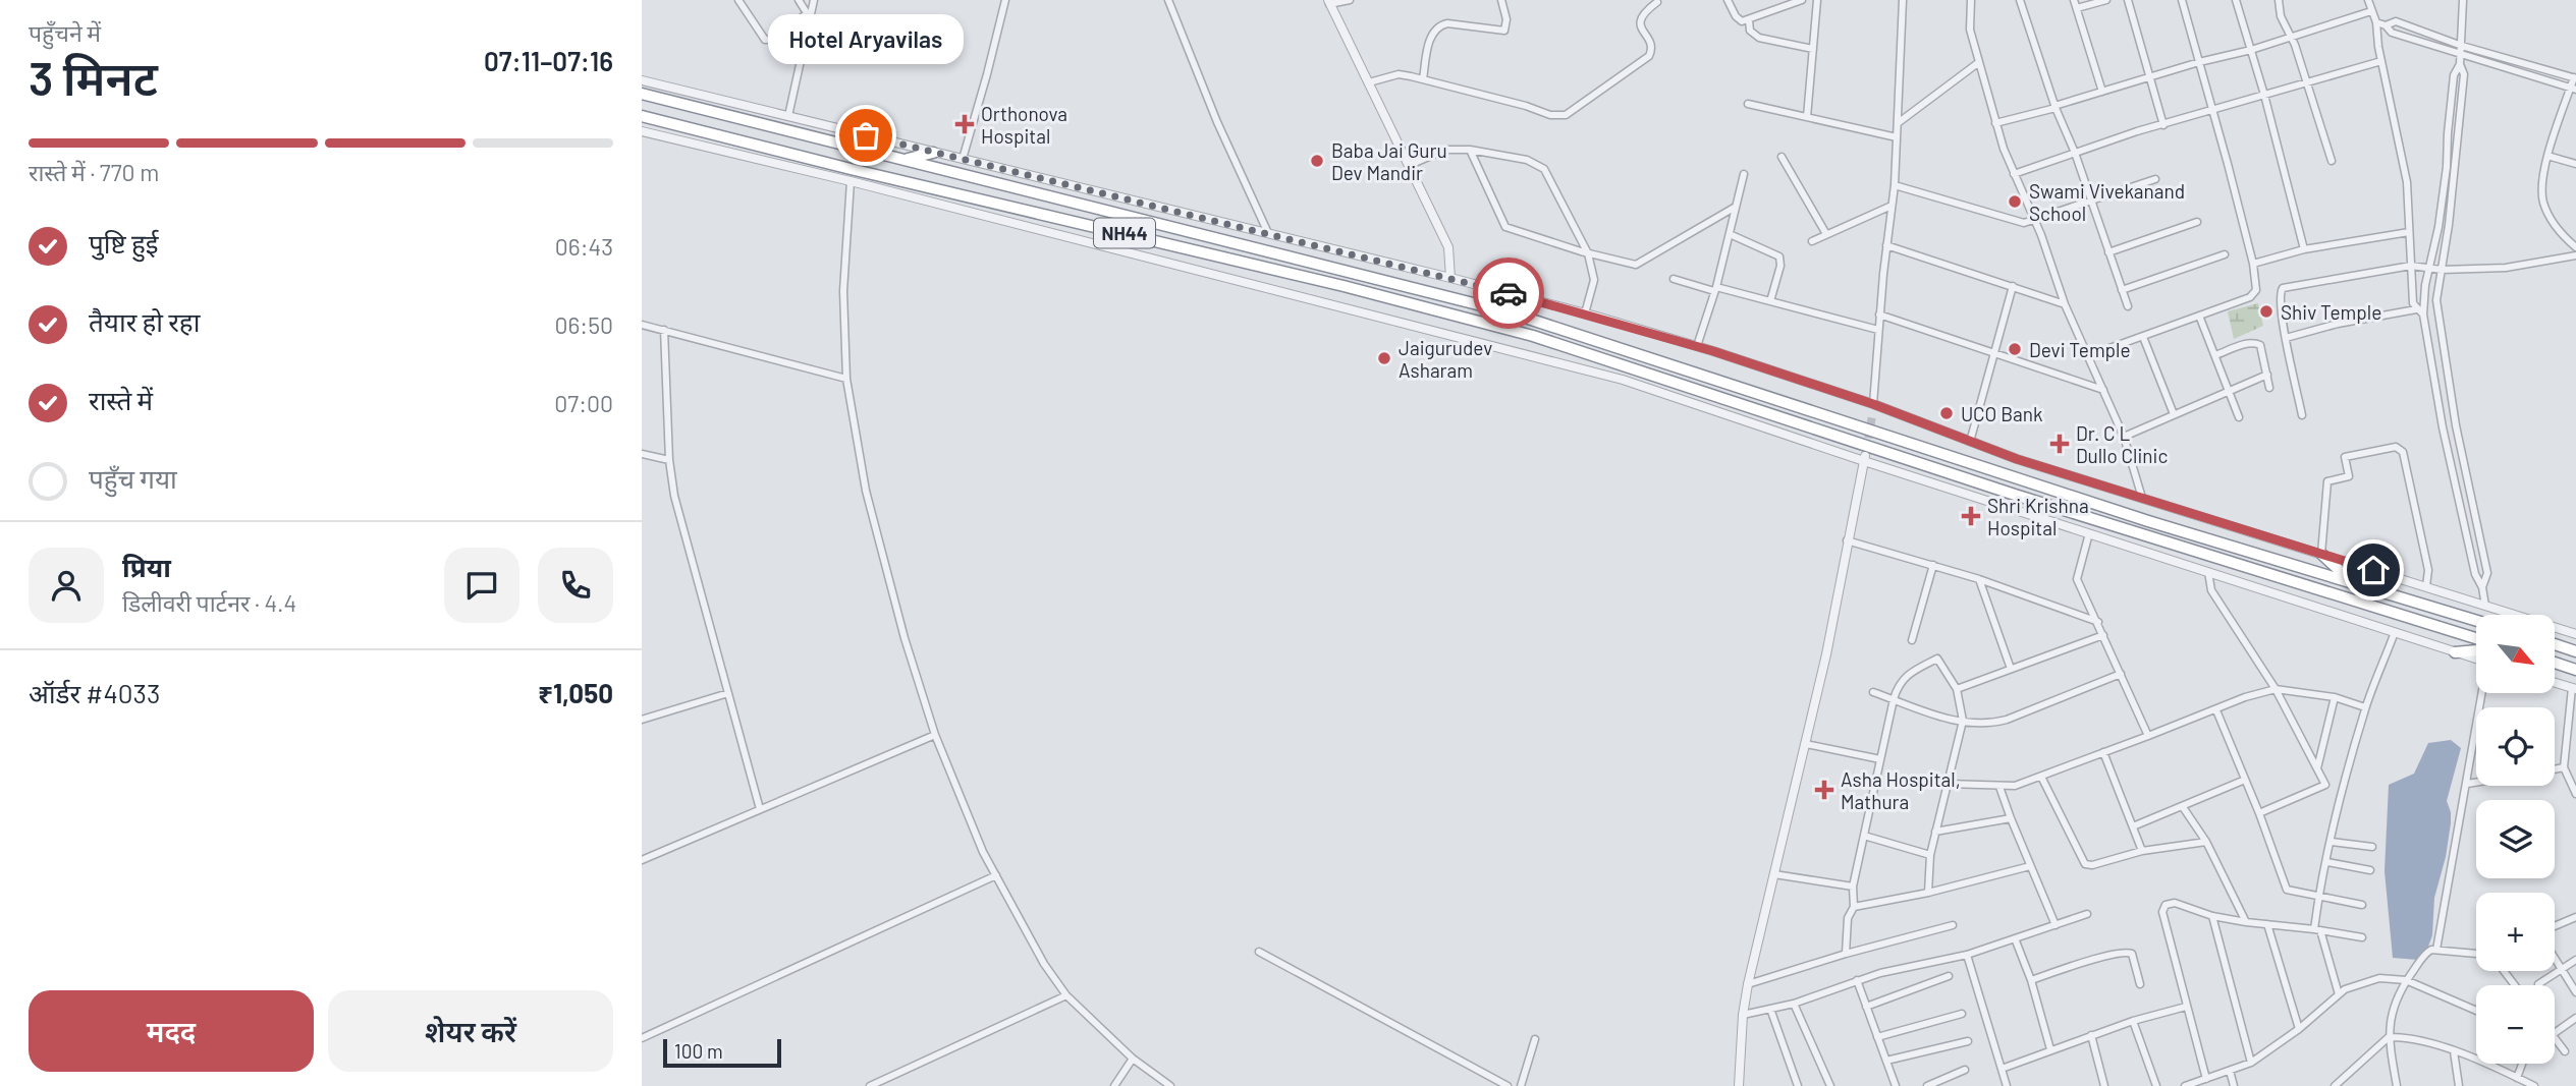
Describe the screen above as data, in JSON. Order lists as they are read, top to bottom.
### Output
{
  "streets": {
    "highway": ["NH44"]
  },
  "places": {
    "health": [
      "Orthonova Hospital",
      "Dr. C L Dullo Clinic",
      "Shri Krishna Hospital",
      "Asha Hospital, Mathura"
    ],
    "other": [
      "Hotel Aryavilas",
      "Baba Jai Guru Dev Mandir",
      "Swami Vivekanand School",
      "Shiv Temple",
      "Devi Temple",
      "Jaigurudev Asharam",
      "UCO Bank"
    ]
  },
  "scale_bar": "100 m",
  "north": "bottom right",
  "page": {
    "heading": ["3 मिनट", "पहुँचने में", "07:11–07:16"],
    "panel": [
      "प्रिया",
      "डिलीवरी पार्टनर · 4.4",
      "ऑर्डर #4033",
      "₹1,050"
    ],
    "bubble": "Hotel Aryavilas",
    "bar": "रास्ते में · 770 m",
    "list": [
      ["पुष्टि हुई", "06:43"],
      ["तैयार हो रहा", "06:50"],
      ["रास्ते में", "07:00"],
      "पहुँच गया"
    ],
    "map_buttons": ["+", "−"],
    "buttons": ["मदद", "शेयर करें"],
    "scale": "100 m"
  }
}
